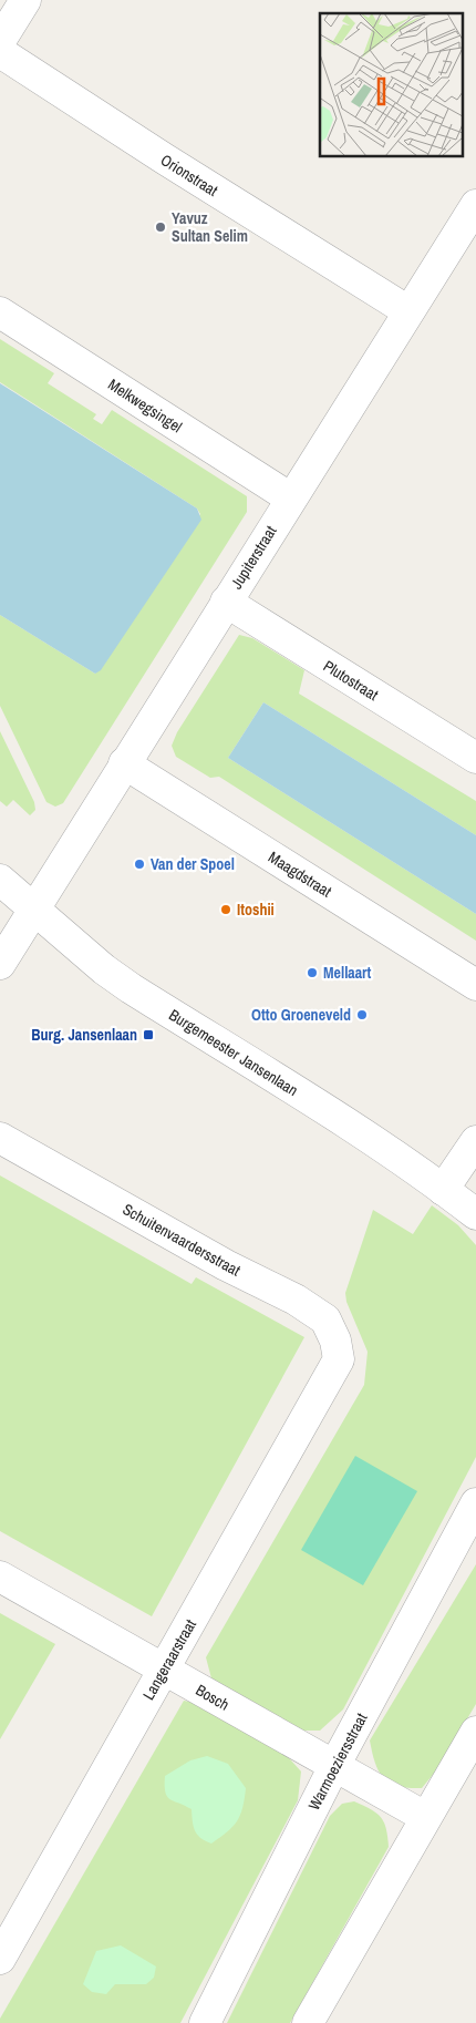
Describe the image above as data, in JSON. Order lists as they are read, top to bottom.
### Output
{
  "streets": {
    "street": [
      "Orionstraat",
      "Melkwegsingel",
      "Jupiterstraat",
      "Plutostraat",
      "Maagdstraat",
      "Burgemeester Jansenlaan",
      "Schuitenvaardersstraat",
      "Langeraarstraat",
      "Bosch",
      "Warmoeziersstraat"
    ]
  },
  "crossings": [
    ["Orionstraat", "Jupiterstraat"],
    ["Melkwegsingel", "Jupiterstraat"],
    ["Jupiterstraat", "Plutostraat"],
    ["Jupiterstraat", "Maagdstraat"],
    ["Jupiterstraat", "Burgemeester Jansenlaan"],
    ["Schuitenvaardersstraat", "Langeraarstraat"],
    ["Langeraarstraat", "Bosch"],
    ["Bosch", "Warmoeziersstraat"]
  ],
  "places": {
    "other": [
      "Yavuz Sultan Selim",
      "Van der Spoel",
      "Itoshii",
      "Mellaart",
      "Otto Groeneveld"
    ],
    "transit": ["Burg. Jansenlaan"]
  }
}
